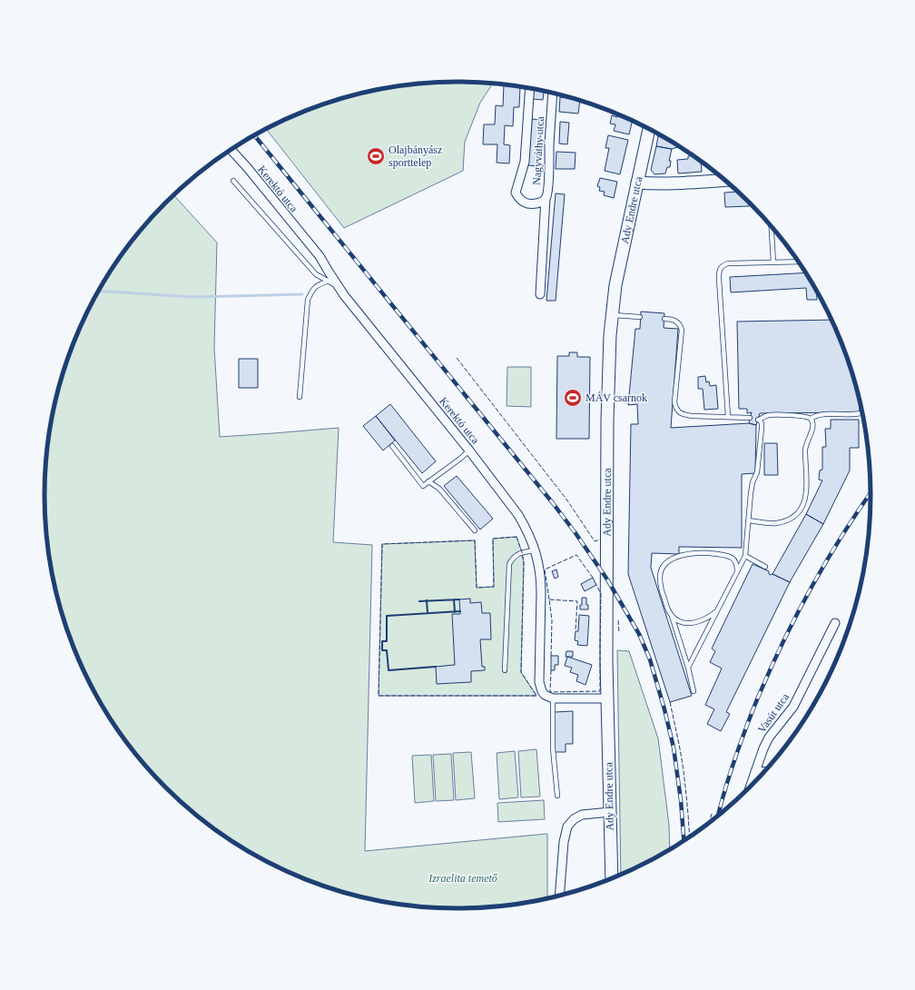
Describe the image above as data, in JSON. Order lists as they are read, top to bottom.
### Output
{
  "streets": {
    "street": [
      "Nagyváthy utca",
      "Kerektó utca",
      "Ady Endre utca",
      "Vasút utca"
    ]
  },
  "parks": ["Izraelita temető"],
  "places": {
    "sports": ["Olajbányász sporttelep", "MÁV csarnok"]
  }
}
